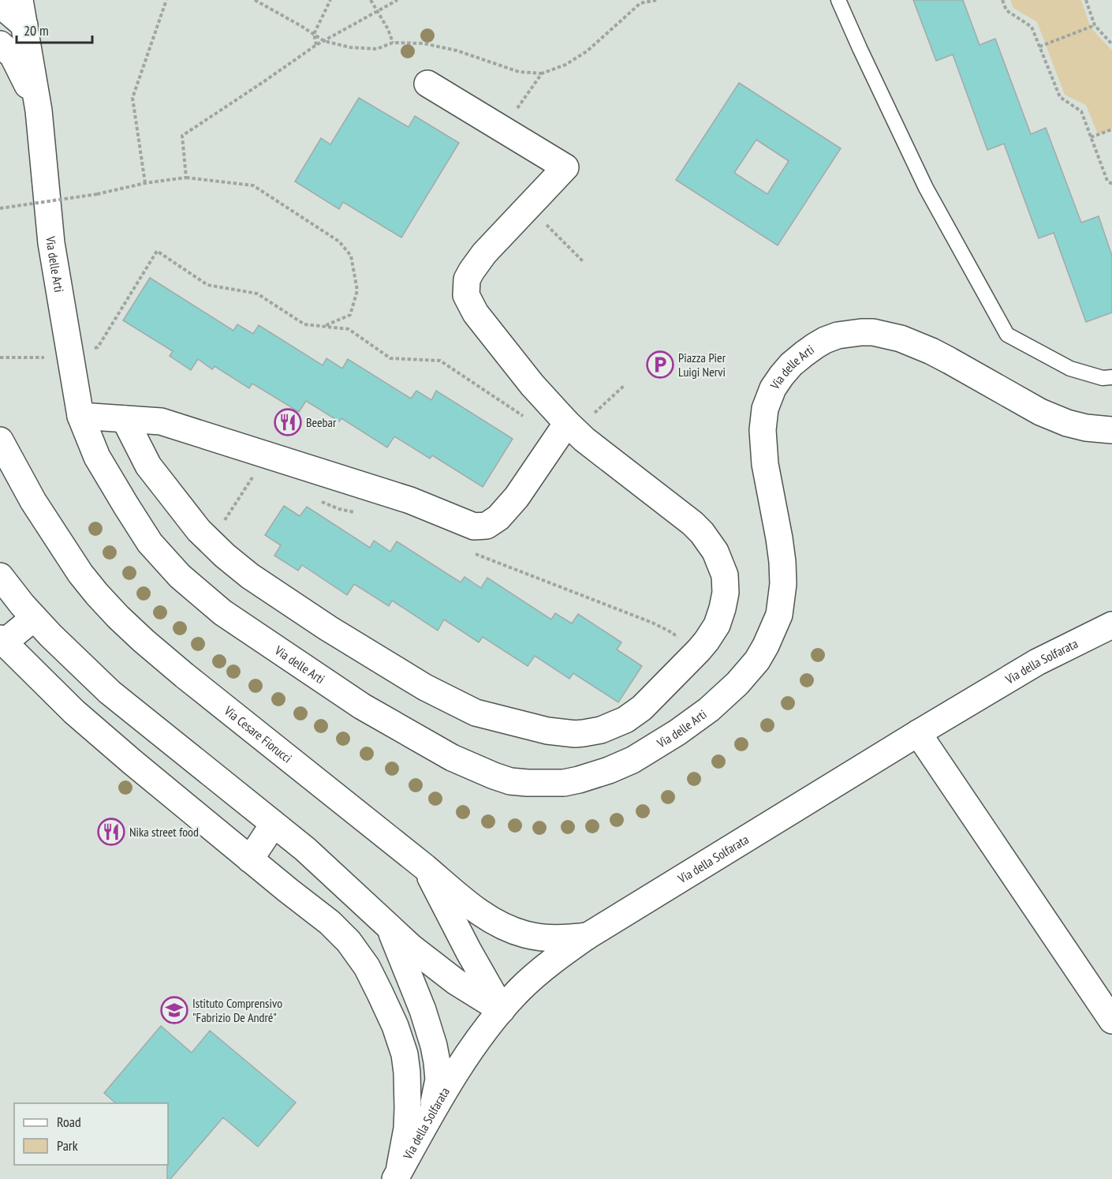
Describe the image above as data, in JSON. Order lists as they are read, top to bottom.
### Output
{
  "streets": {
    "street": ["Via delle Arti", "Via della Solfarata", "Via Cesare Fiorucci"]
  },
  "crossings": [
    ["Via della Solfarata", "Via Cesare Fiorucci"]
  ],
  "places": {
    "parking": ["Piazza Pier Luigi Nervi"],
    "restaurant": ["Beebar", "Nika street food"],
    "school or university": ["Istituto Comprensivo \"Fabrizio De André\""]
  },
  "legend": ["Road", "Park"],
  "scale_bar": "20 m"
}
